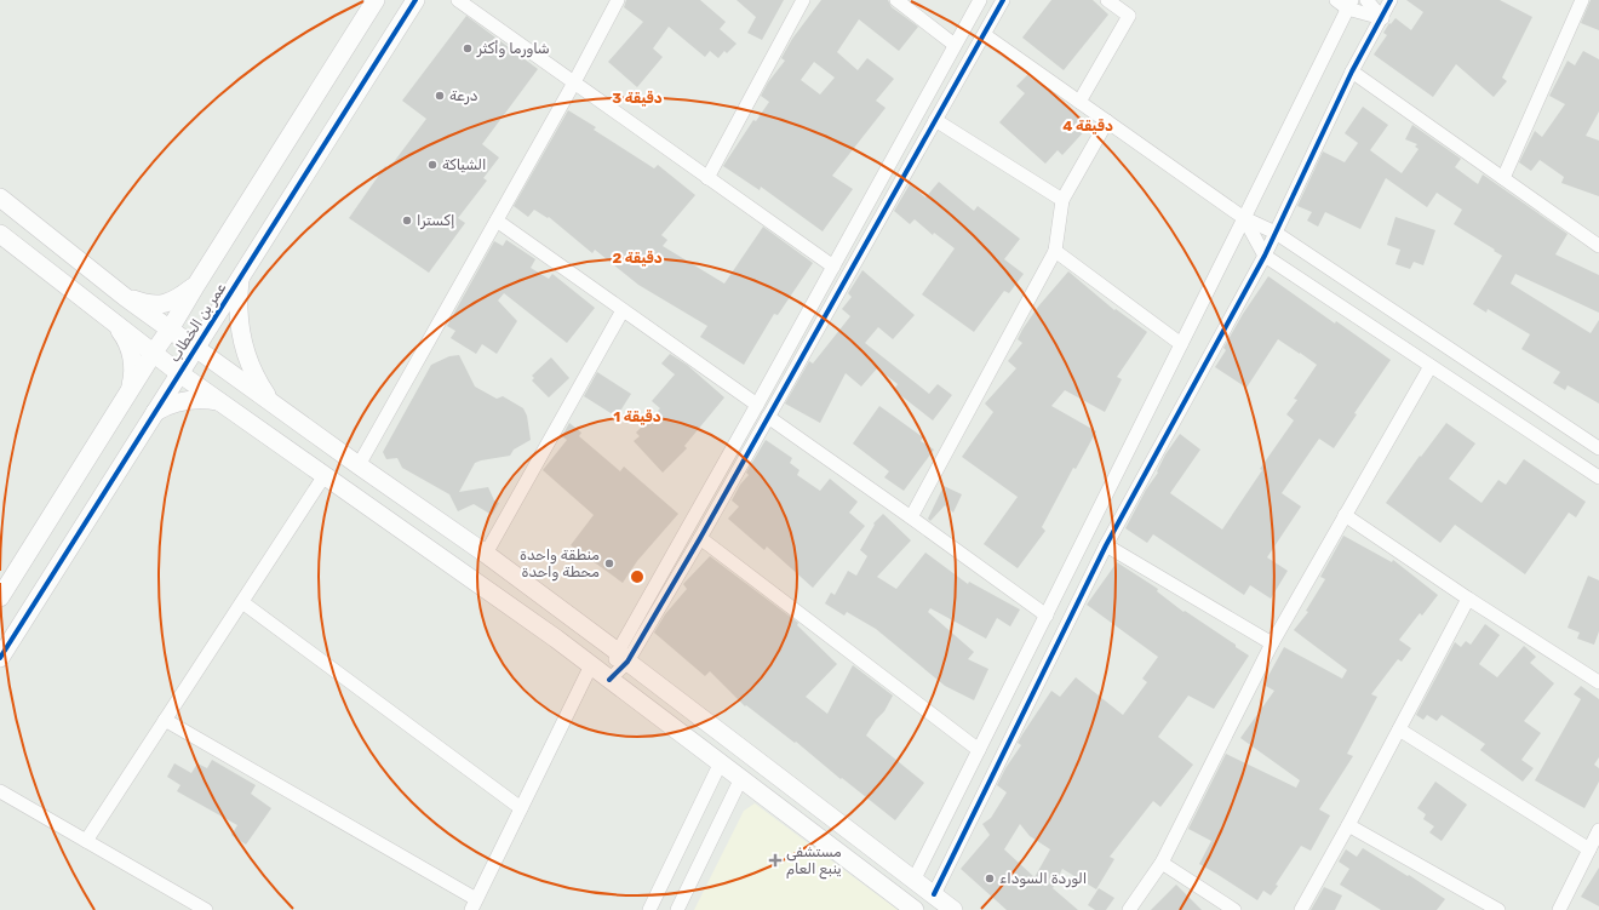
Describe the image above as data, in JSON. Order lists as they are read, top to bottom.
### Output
{
  "streets": {
    "main road": ["عمر بن الخطاب"]
  },
  "places": {
    "other": [
      "شاورما وأكثر",
      "درعة",
      "الشياكة",
      "إكسترا",
      "منطقة واحدة محطة واحدة",
      "الوردة السوداء"
    ],
    "health": ["مستشفى ينبع العام"]
  },
  "rings": [
    "3 دقيقة",
    "4 دقيقة",
    "2 دقيقة",
    "1 دقيقة"
  ]
}
